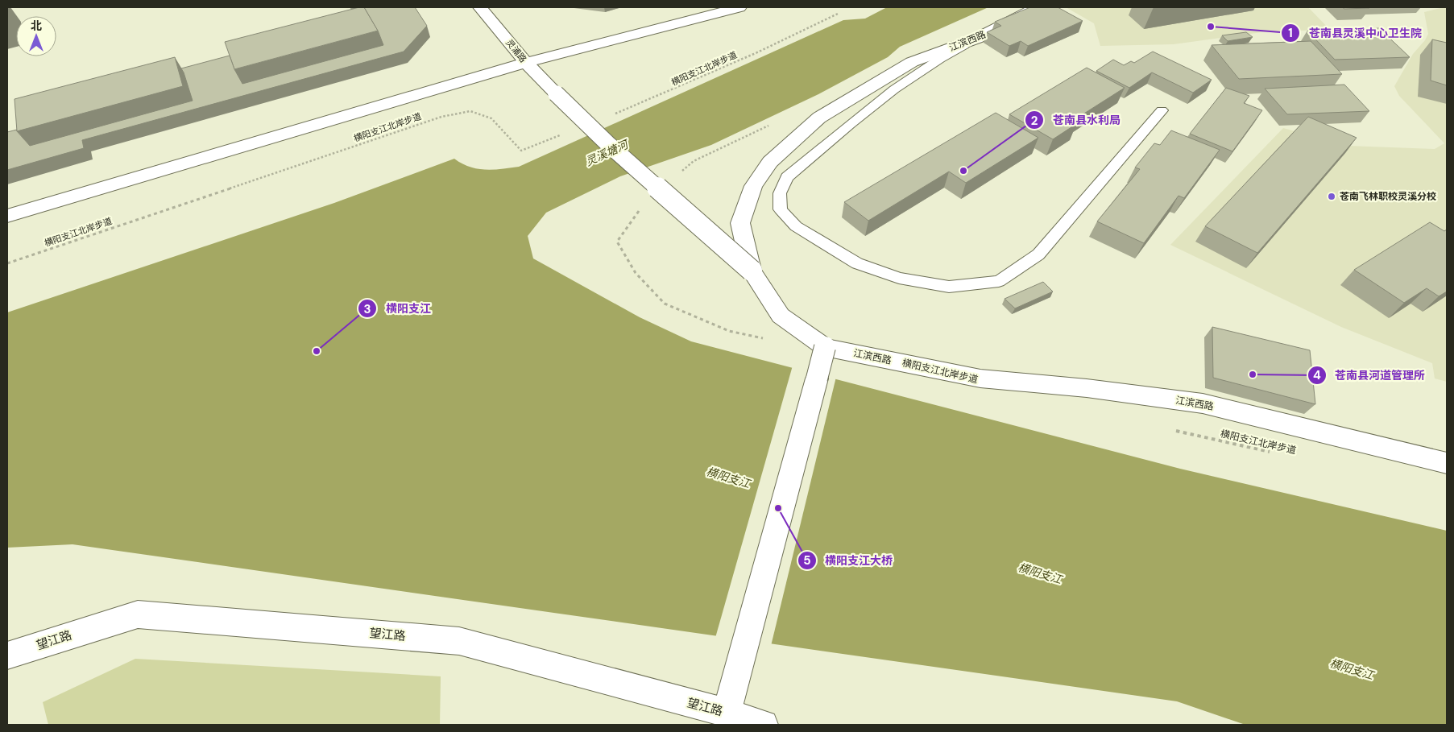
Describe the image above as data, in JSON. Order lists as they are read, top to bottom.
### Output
{
  "streets": {
    "street": ["江滨西路", "灵浦路", "望江路"],
    "path": ["横阳支江北岸步道"]
  },
  "crossings": [
    ["江滨西路", "灵浦路"]
  ],
  "water": ["灵溪塘河", "横阳支江"],
  "places": [
    "苍南县灵溪中心卫生院",
    "苍南县水利局",
    "苍南飞林职校灵溪分校",
    "横阳支江",
    "苍南县河道管理所",
    "横阳支江大桥"
  ],
  "north": "top"
}
